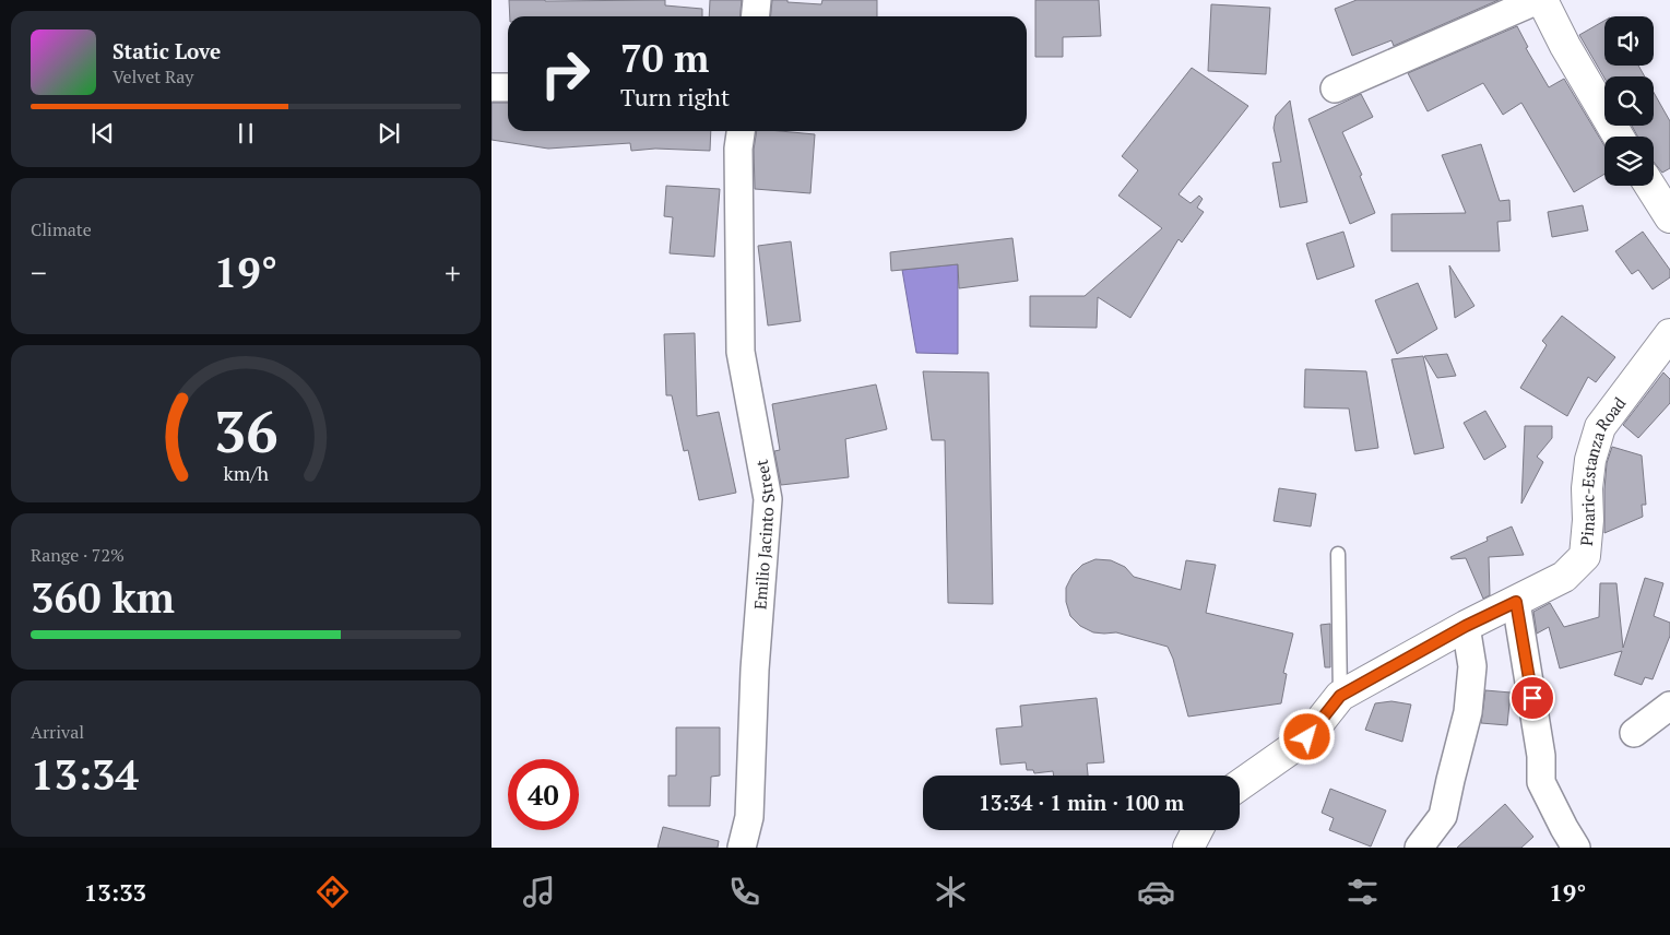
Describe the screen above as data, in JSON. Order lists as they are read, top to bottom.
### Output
{
  "streets": {
    "street": ["Pinaric-Estanza Road", "Emilio Jacinto Street"]
  },
  "page": {
    "turn": ["70 m", "Turn right"],
    "song": ["Static Love", "Velvet Ray"],
    "tile": [
      "Climate",
      ["Range · 72%", "360 km"],
      ["Arrival", "13:34"]
    ],
    "heat": ["−", "19°", "+"],
    "limit": "40",
    "trip": "13:34 · 1 min · 100 m",
    "tabs": ["13:33", "19°"],
    "gauge": ["36", "km/h"]
  }
}
